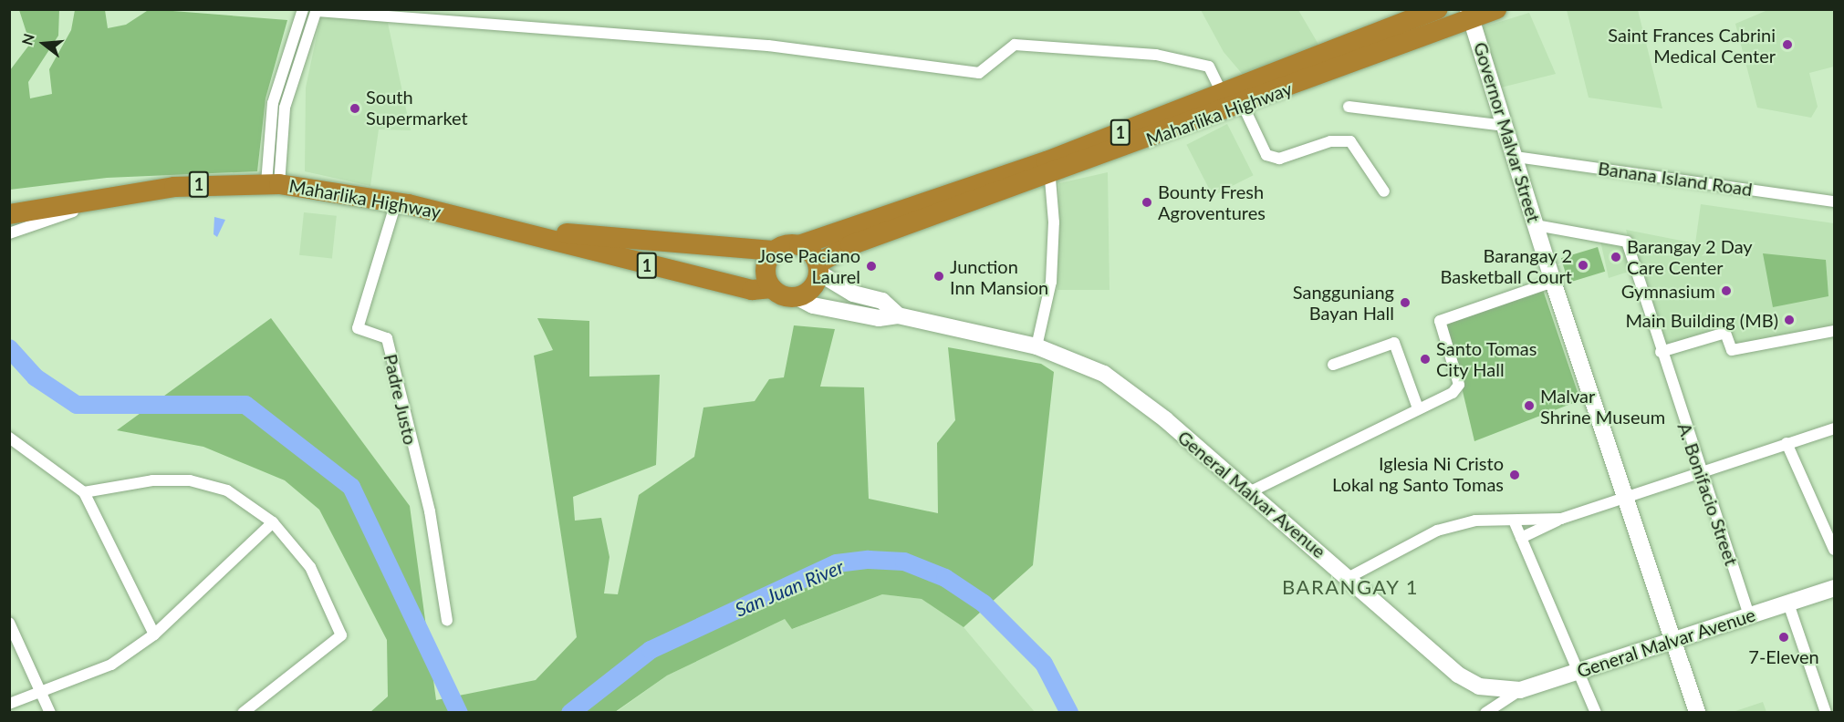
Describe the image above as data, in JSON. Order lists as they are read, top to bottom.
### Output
{
  "streets": {
    "highway": ["Maharlika Highway", "1"],
    "main road": ["Governor Malvar Street", "General Malvar Avenue"],
    "street": ["Banana Island Road", "Padre Justo", "A. Bonifacio Street"]
  },
  "crossings": [
    ["Maharlika Highway", "1"],
    ["Maharlika Highway", "Governor Malvar Street"],
    ["Maharlika Highway", "Padre Justo"],
    ["Maharlika Highway", "General Malvar Avenue"],
    ["1", "General Malvar Avenue"],
    ["Governor Malvar Street", "Banana Island Road"],
    ["Governor Malvar Street", "General Malvar Avenue"],
    ["Governor Malvar Street", "A. Bonifacio Street"],
    ["General Malvar Avenue", "A. Bonifacio Street"]
  ],
  "districts": ["BARANGAY 1"],
  "water": ["San Juan River"],
  "places": [
    "Saint Frances Cabrini Medical Center",
    "South Supermarket",
    "Bounty Fresh Agroventures",
    "Barangay 2 Day Care Center",
    "Barangay 2 Basketball Court",
    "Jose Paciano Laurel",
    "Junction Inn Mansion",
    "Gymnasium",
    "Sangguniang Bayan Hall",
    "Main Building (MB)",
    "Santo Tomas City Hall",
    "Malvar Shrine Museum",
    "Iglesia Ni Cristo Lokal ng Santo Tomas",
    "7-Eleven"
  ],
  "north": "left"
}
